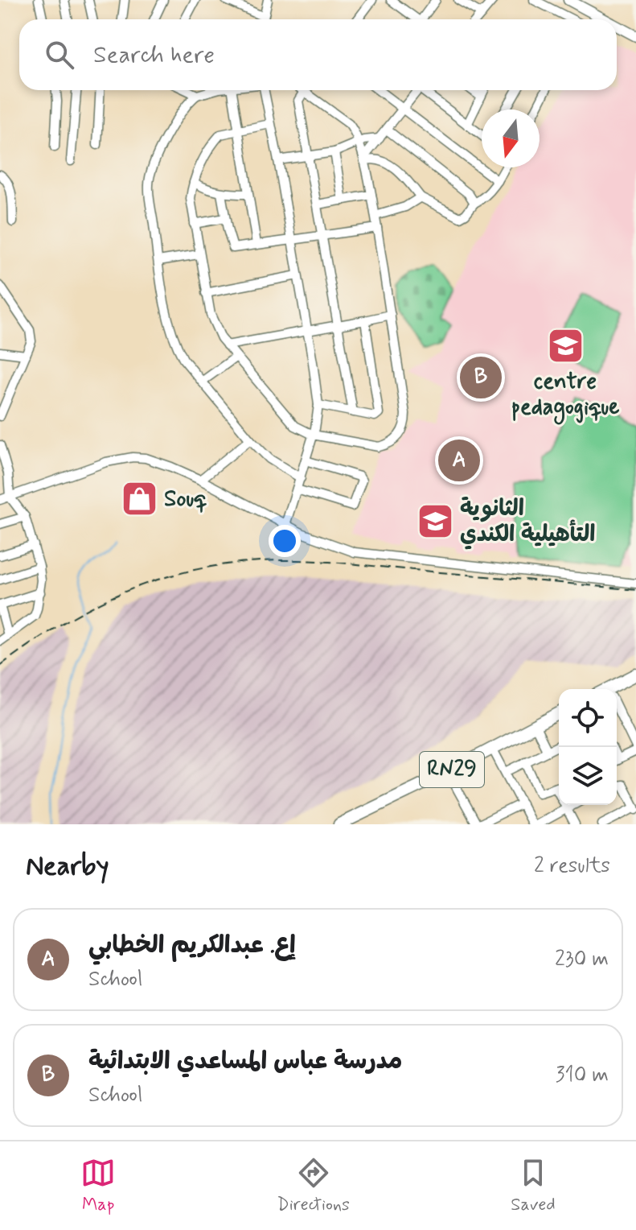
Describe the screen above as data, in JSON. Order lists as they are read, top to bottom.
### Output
{
  "streets": {
    "highway": ["RN29"]
  },
  "places": {
    "school or university": ["centre pedagogique", "الثانوية التأهيلية الكندي"],
    "shop": ["Souq"]
  },
  "north": "bottom",
  "page": {
    "search": "Search here",
    "pins": ["B", "A"],
    "heading": ["Nearby", "2 results"],
    "list": [
      {
        "mark": "A",
        "name": "إع. عبدالكريم الخطابي",
        "note": "School",
        "value": "230 m"
      },
      {
        "mark": "B",
        "name": "مدرسة عباس المساعدي الابتدائية",
        "note": "School",
        "value": "310 m"
      }
    ],
    "nav": ["Map", "Directions", "Saved"]
  }
}
